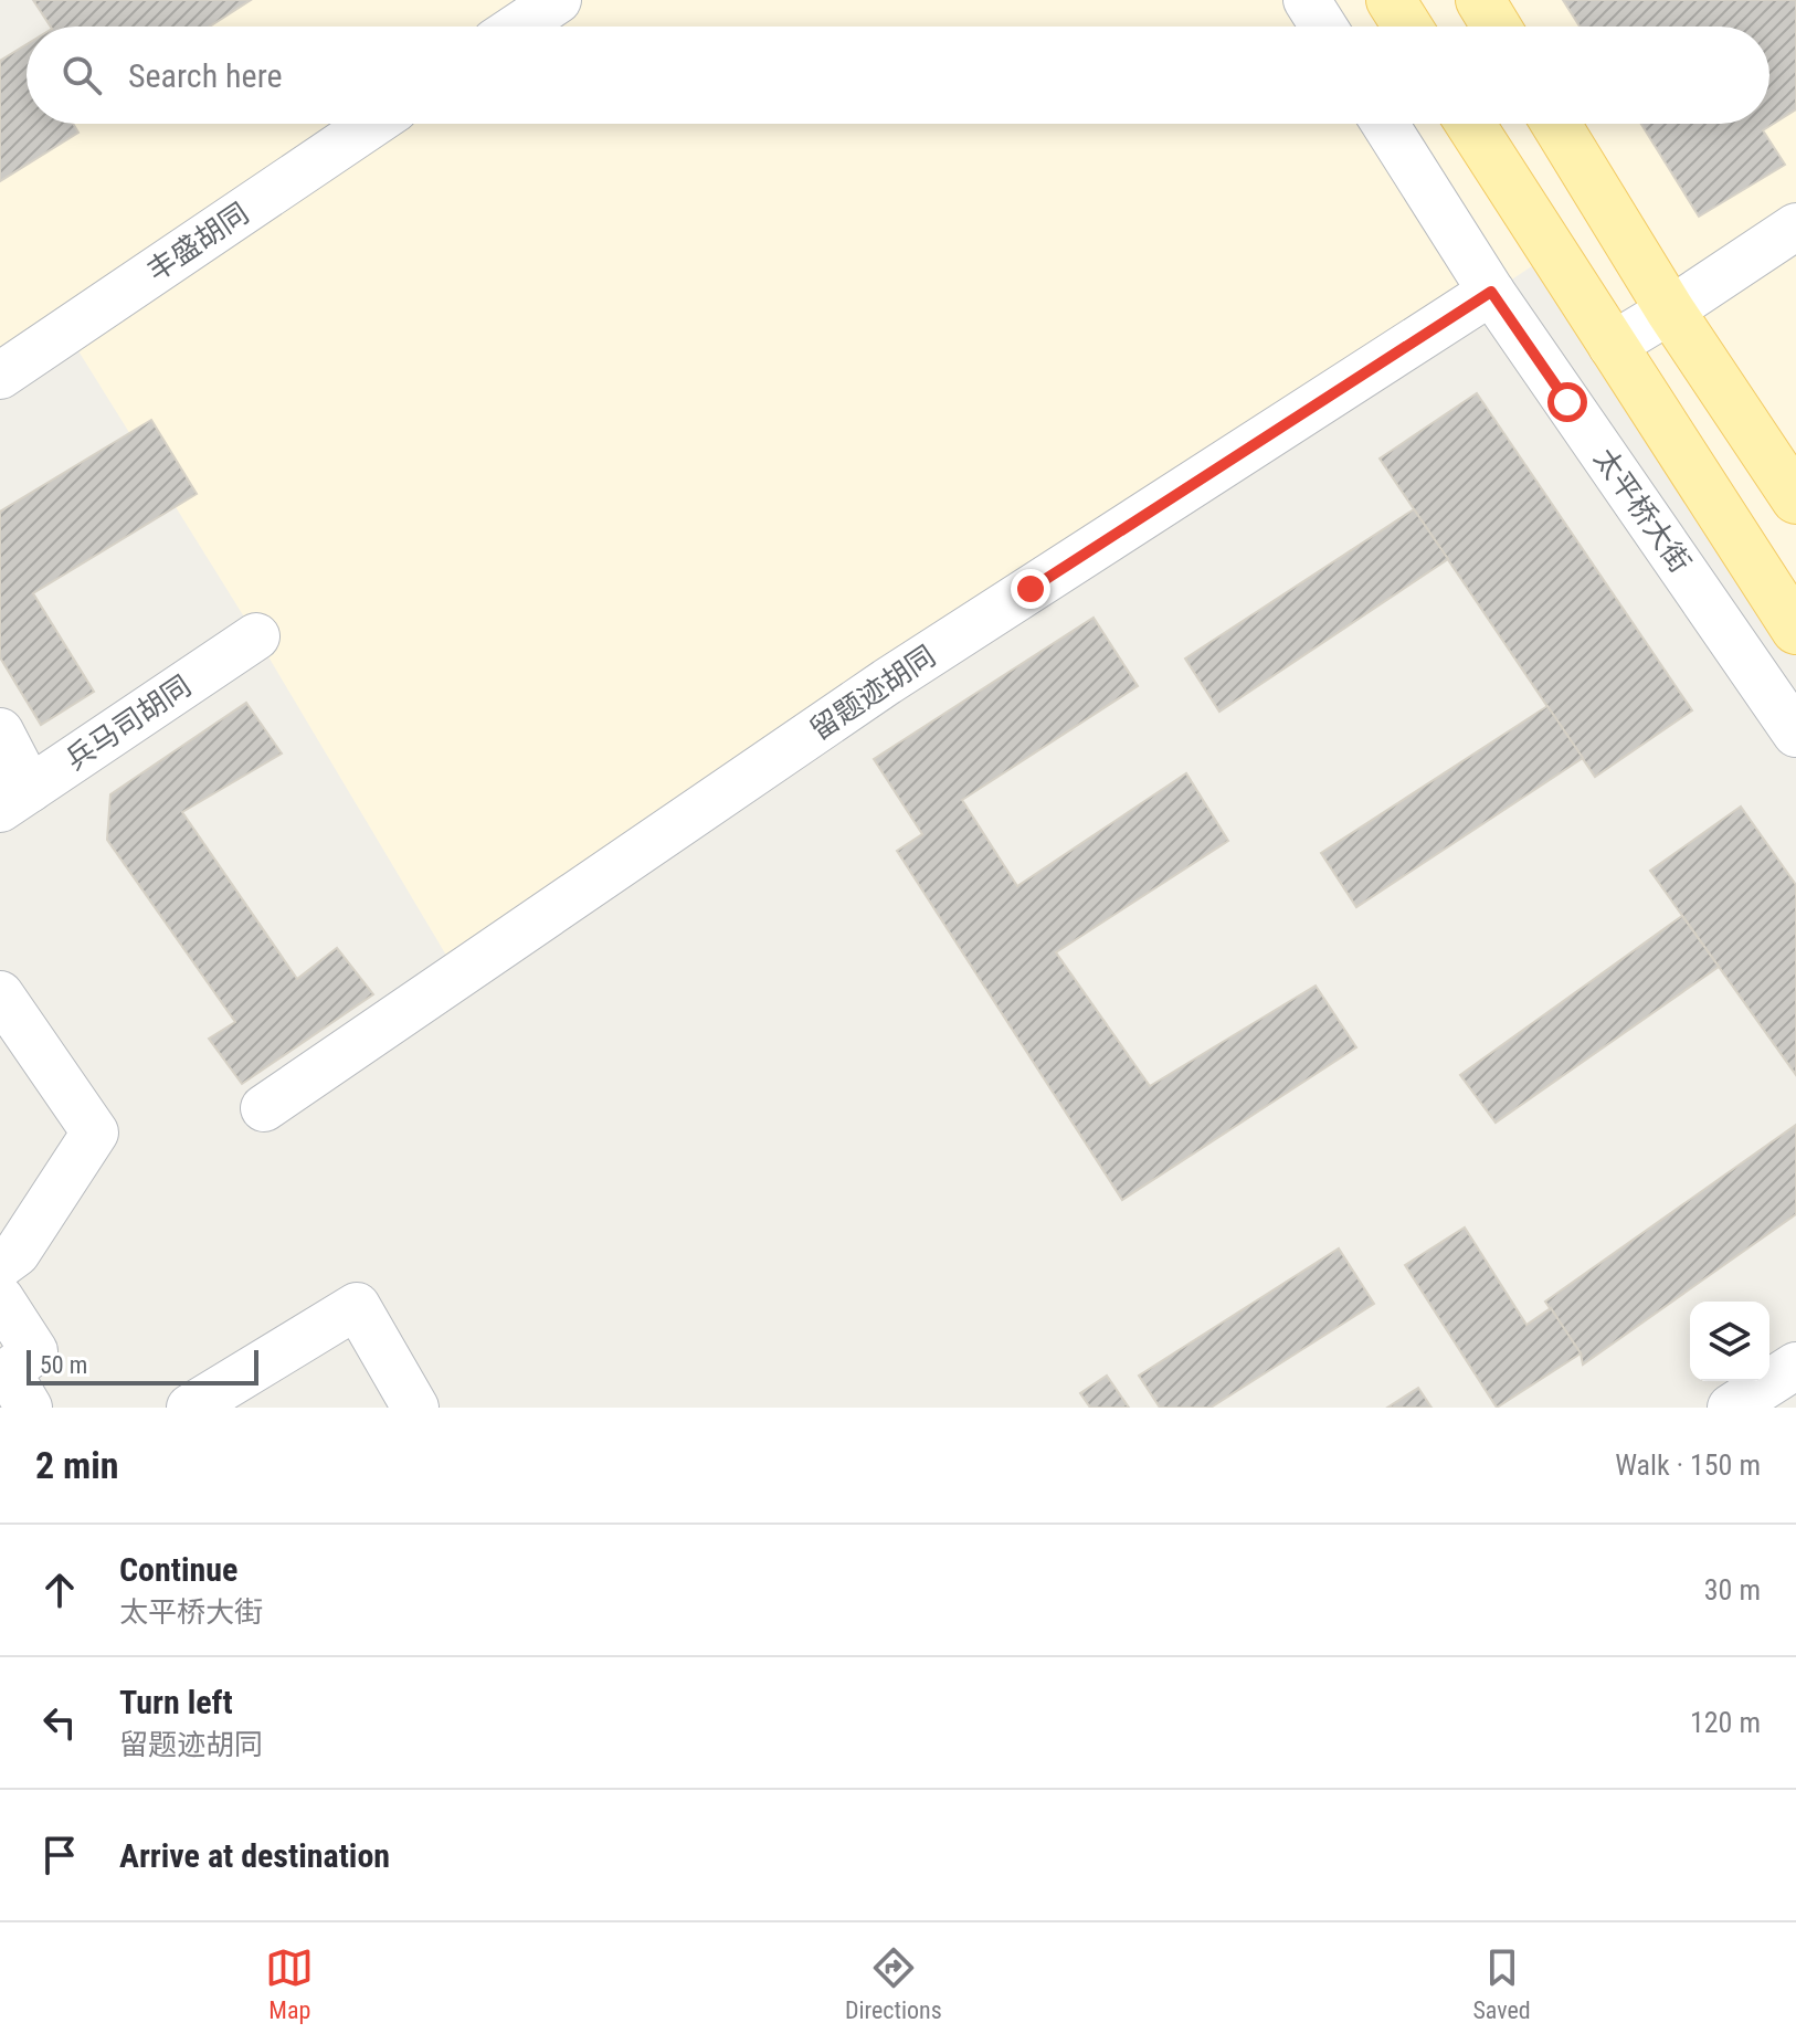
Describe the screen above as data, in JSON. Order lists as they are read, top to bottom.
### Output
{
  "streets": {
    "street": [
      "丰盛胡同",
      "太平桥大街",
      "留题迹胡同",
      "兵马司胡同"
    ]
  },
  "crossings": [
    ["太平桥大街", "留题迹胡同"]
  ],
  "scale_bar": "50 m",
  "page": {
    "search": "Search here",
    "scale": "50 m",
    "heading": ["2 min", "Walk · 150 m"],
    "list": [
      ["Continue", "太平桥大街", "30 m"],
      ["Turn left", "留题迹胡同", "120 m"],
      "Arrive at destination"
    ],
    "nav": ["Map", "Directions", "Saved"]
  }
}
